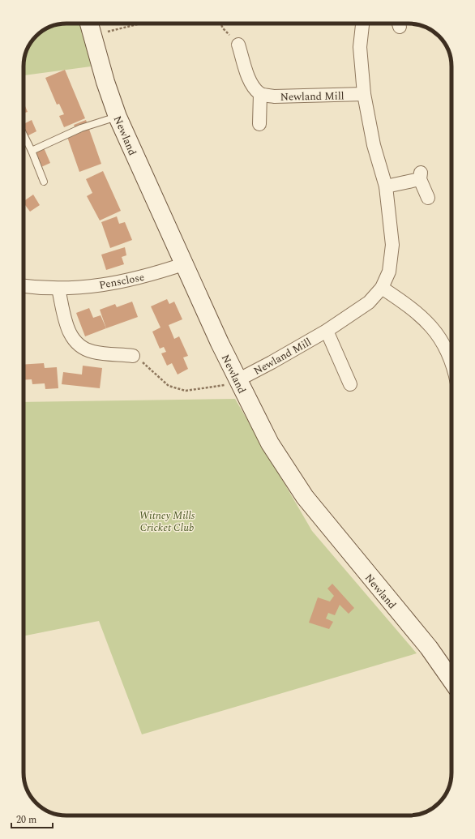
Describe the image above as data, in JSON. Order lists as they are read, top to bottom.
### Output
{
  "streets": {
    "main road": ["Newland"],
    "street": ["Newland Mill", "Pensclose"]
  },
  "crossings": [
    ["Newland Mill", "Newland"],
    ["Newland", "Pensclose"]
  ],
  "parks": ["Witney Mills Cricket Club"],
  "scale_bar": "20 m"
}
